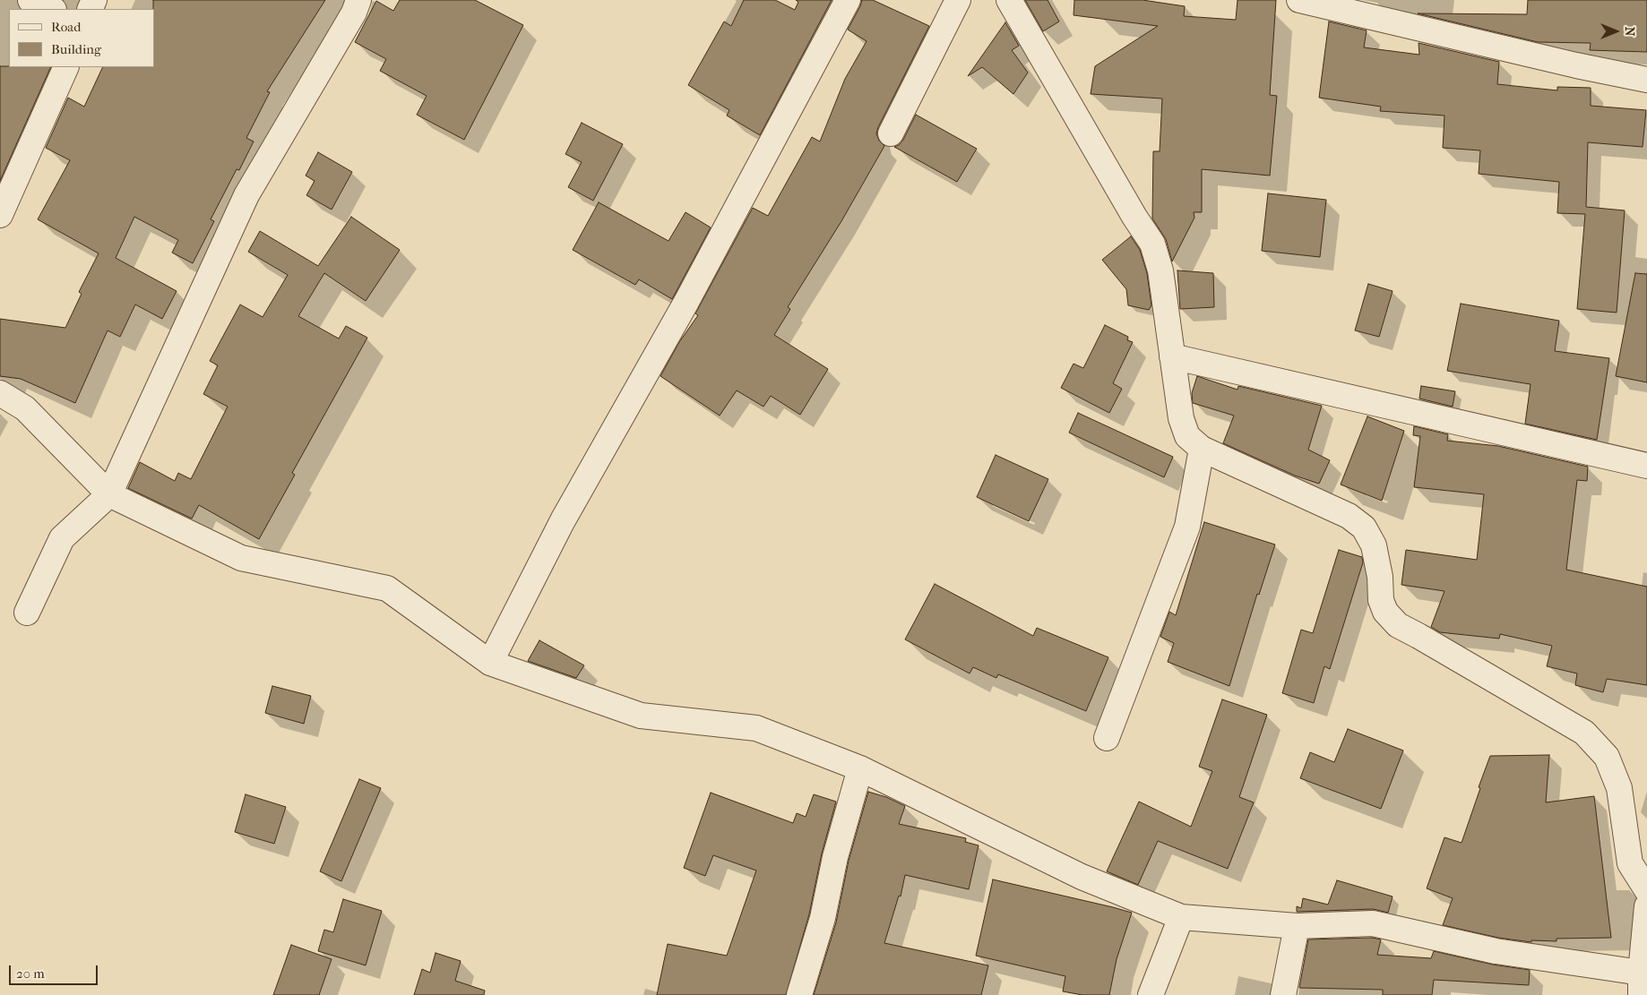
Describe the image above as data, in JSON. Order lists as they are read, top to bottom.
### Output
{
  "legend": ["Road", "Building"],
  "scale_bar": "20 m",
  "north": "right"
}
